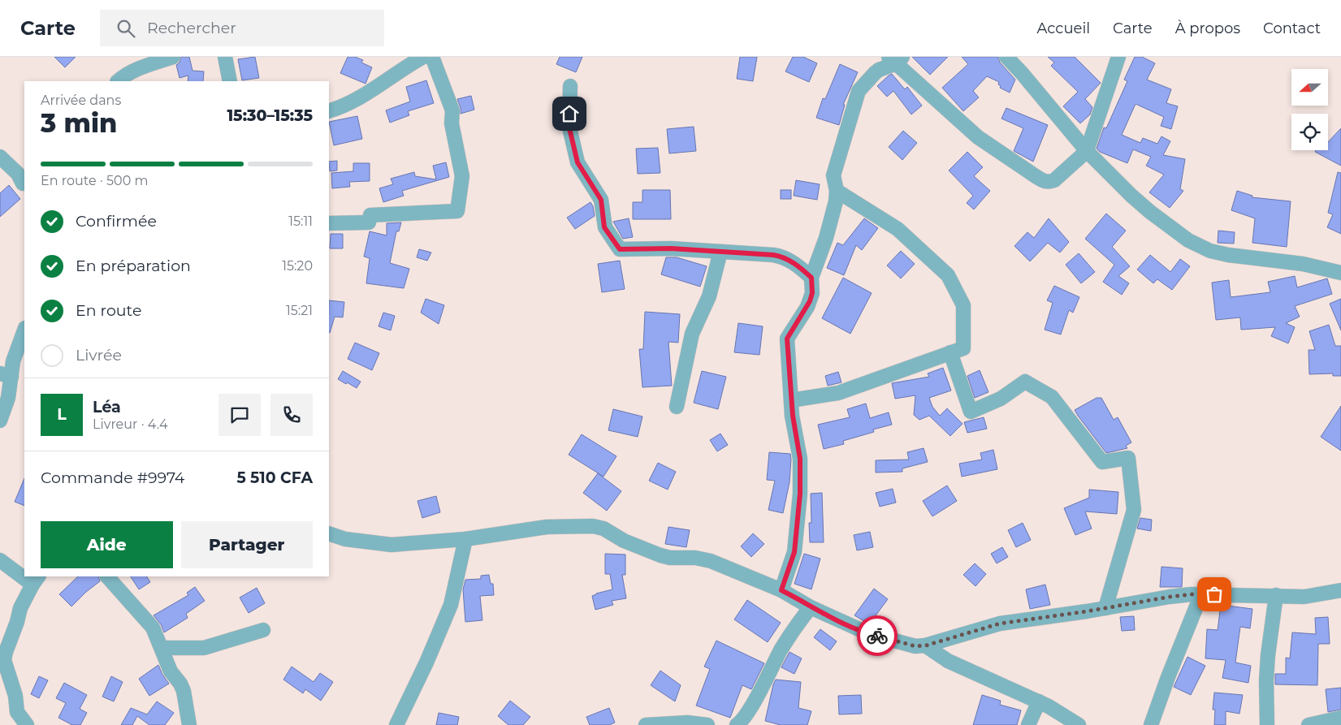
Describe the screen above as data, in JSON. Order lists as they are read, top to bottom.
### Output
{
  "north": "left",
  "page": {
    "header": "Carte",
    "search": "Rechercher",
    "nav": [
      "Accueil",
      "Carte",
      "À propos",
      "Contact"
    ],
    "heading": ["3 min", "Arrivée dans", "15:30–15:35"],
    "panel": [
      "Léa",
      "Livreur · 4.4",
      "Commande #9974",
      "5 510 CFA"
    ],
    "bar": "En route · 500 m",
    "list": [
      ["Confirmée", "15:11"],
      ["En préparation", "15:20"],
      ["En route", "15:21"],
      "Livrée"
    ],
    "round": "L",
    "buttons": ["Aide", "Partager"]
  }
}
